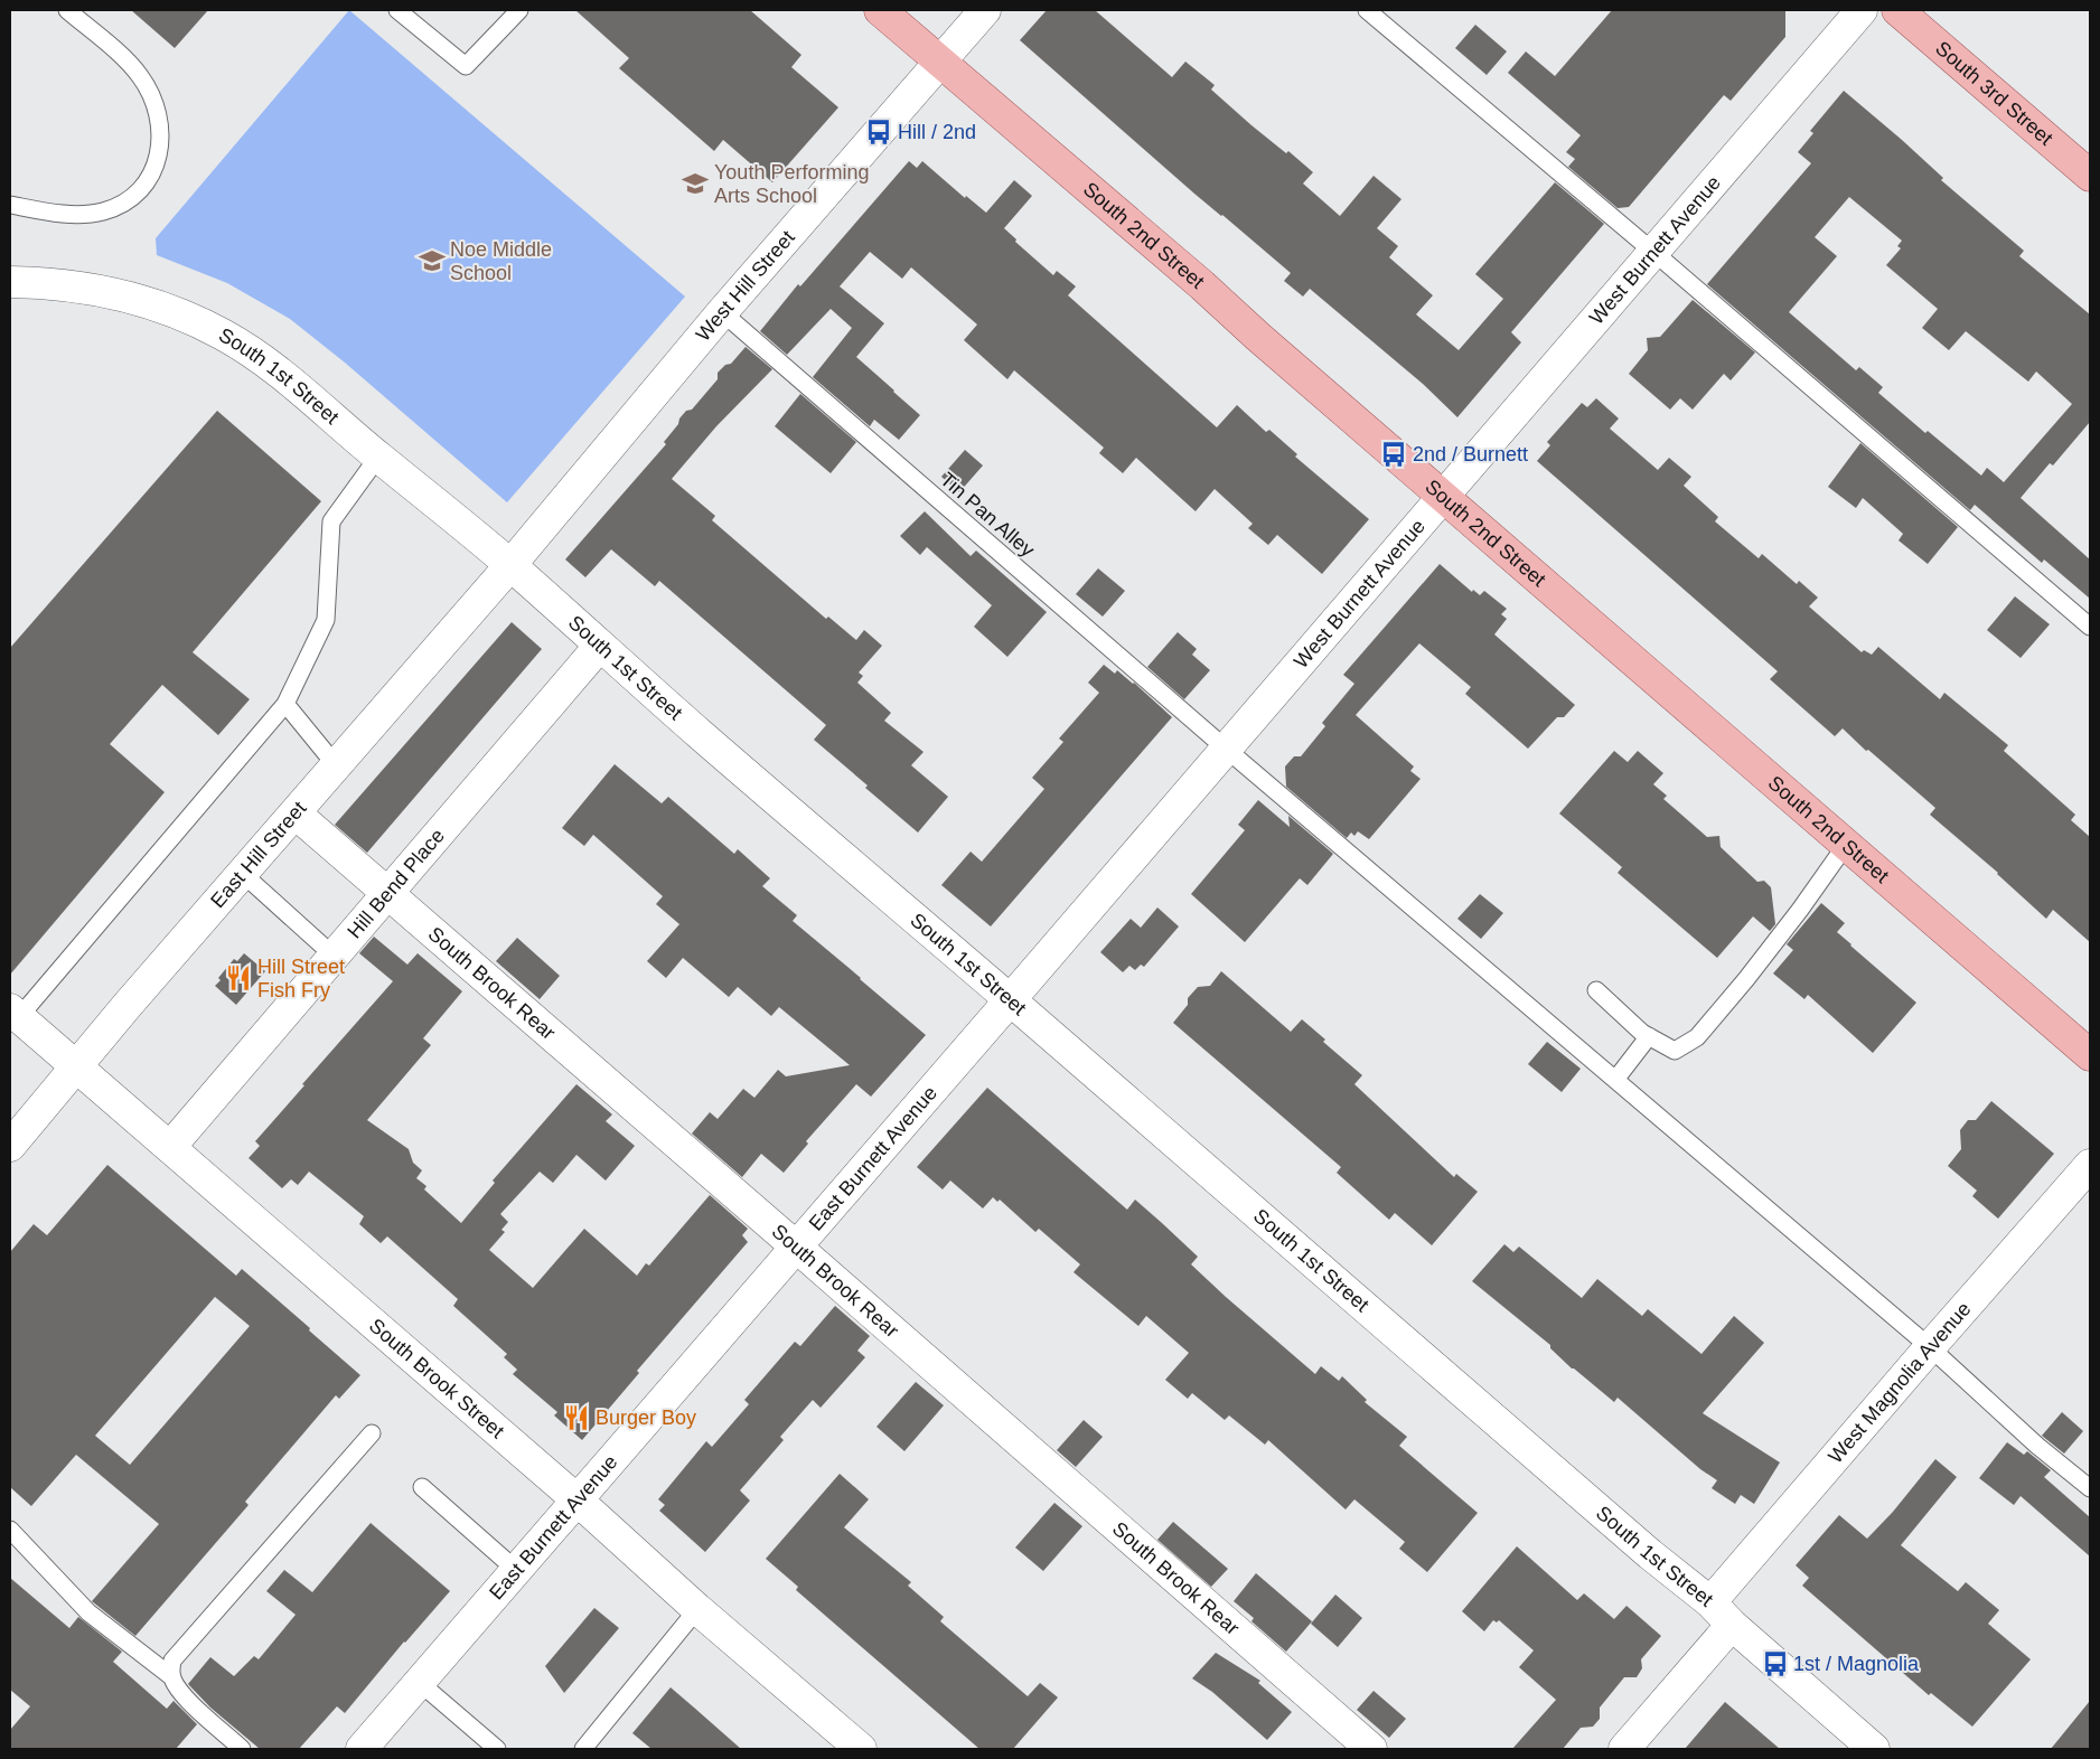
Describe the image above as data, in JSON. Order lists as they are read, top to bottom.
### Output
{
  "streets": {
    "main road": ["South 3rd Street", "South 2nd Street"],
    "street": [
      "West Burnett Avenue",
      "West Hill Street",
      "South 1st Street",
      "East Hill Street",
      "Hill Bend Place",
      "South Brook Rear",
      "East Burnett Avenue",
      "South Brook Street",
      "West Magnolia Avenue"
    ],
    "lane": ["Tin Pan Alley"]
  },
  "crossings": [
    ["South 2nd Street", "West Burnett Avenue"],
    ["South 2nd Street", "West Hill Street"],
    ["West Burnett Avenue", "South 1st Street"],
    ["West Burnett Avenue", "Tin Pan Alley"],
    ["West Burnett Avenue", "East Burnett Avenue"],
    ["West Hill Street", "South 1st Street"],
    ["West Hill Street", "Tin Pan Alley"],
    ["West Hill Street", "East Hill Street"],
    ["South 1st Street", "East Hill Street"],
    ["South 1st Street", "Hill Bend Place"],
    ["South 1st Street", "East Burnett Avenue"],
    ["South 1st Street", "West Magnolia Avenue"],
    ["Tin Pan Alley", "West Magnolia Avenue"],
    ["East Hill Street", "South Brook Rear"],
    ["East Hill Street", "South Brook Street"],
    ["Hill Bend Place", "South Brook Rear"],
    ["Hill Bend Place", "South Brook Street"],
    ["South Brook Rear", "East Burnett Avenue"],
    ["East Burnett Avenue", "South Brook Street"]
  ],
  "places": {
    "bus stop": ["Hill / 2nd", "2nd / Burnett", "1st / Magnolia"],
    "school or university": ["Youth Performing Arts School", "Noe Middle School"],
    "restaurant": ["Hill Street Fish Fry", "Burger Boy"]
  }
}
